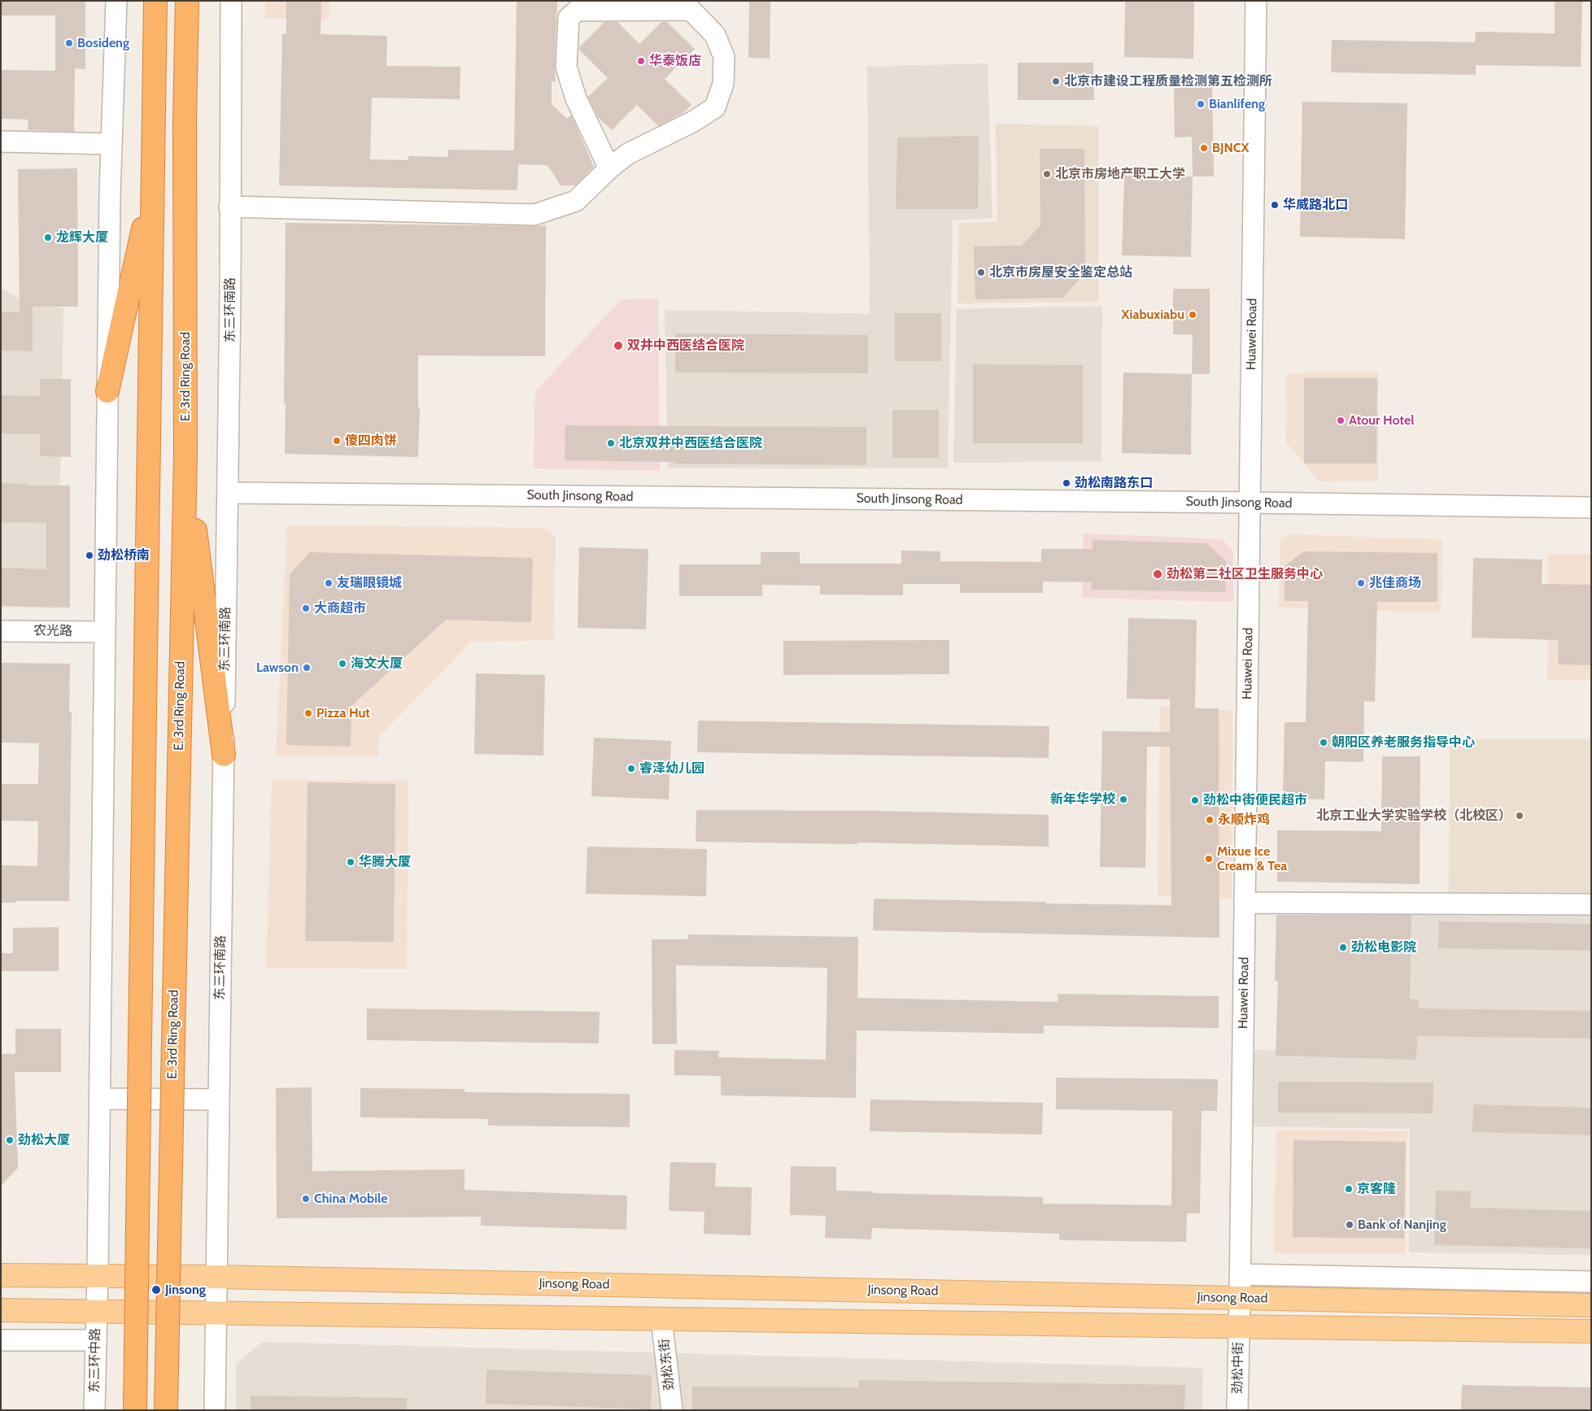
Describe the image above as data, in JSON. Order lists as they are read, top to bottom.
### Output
{
  "streets": {
    "highway": ["E. 3rd Ring Road"],
    "main road": ["Jinsong Road"],
    "street": [
      "东三环南路",
      "Huawei Road",
      "South Jinsong Road",
      "农光路",
      "东三环中路",
      "劲松东街",
      "劲松中街"
    ]
  },
  "crossings": [
    ["东三环南路", "South Jinsong Road"],
    ["东三环南路", "Jinsong Road"],
    ["Huawei Road", "South Jinsong Road"],
    ["Huawei Road", "Jinsong Road"],
    ["Huawei Road", "劲松中街"],
    ["Jinsong Road", "东三环中路"]
  ],
  "places": [
    "Bosideng",
    "华泰饭店",
    "北京市建设工程质量检测第五检测所",
    "Bianlifeng",
    "BJNCX",
    "北京市房地产职工大学",
    "华威路北口",
    "龙辉大厦",
    "北京市房屋安全鉴定总站",
    "Xiabuxiabu",
    "双井中西医结合医院",
    "Atour Hotel",
    "傻四肉饼",
    "北京双井中西医结合医院",
    "劲松南路东口",
    "劲松桥南",
    "劲松第二社区卫生服务中心",
    "友瑞眼镜城",
    "兆佳商场",
    "大商超市",
    "海文大厦",
    "Lawson",
    "Pizza Hut",
    "朝阳区养老服务指导中心",
    "睿泽幼儿园",
    "新年华学校",
    "劲松中街便民超市",
    "北京工业大学实验学校（北校区）",
    "永顺炸鸡",
    "Mixue Ice Cream & Tea",
    "华腾大厦",
    "劲松电影院",
    "劲松大厦",
    "京客隆",
    "China Mobile",
    "Bank of Nanjing",
    "Jinsong"
  ]
}
